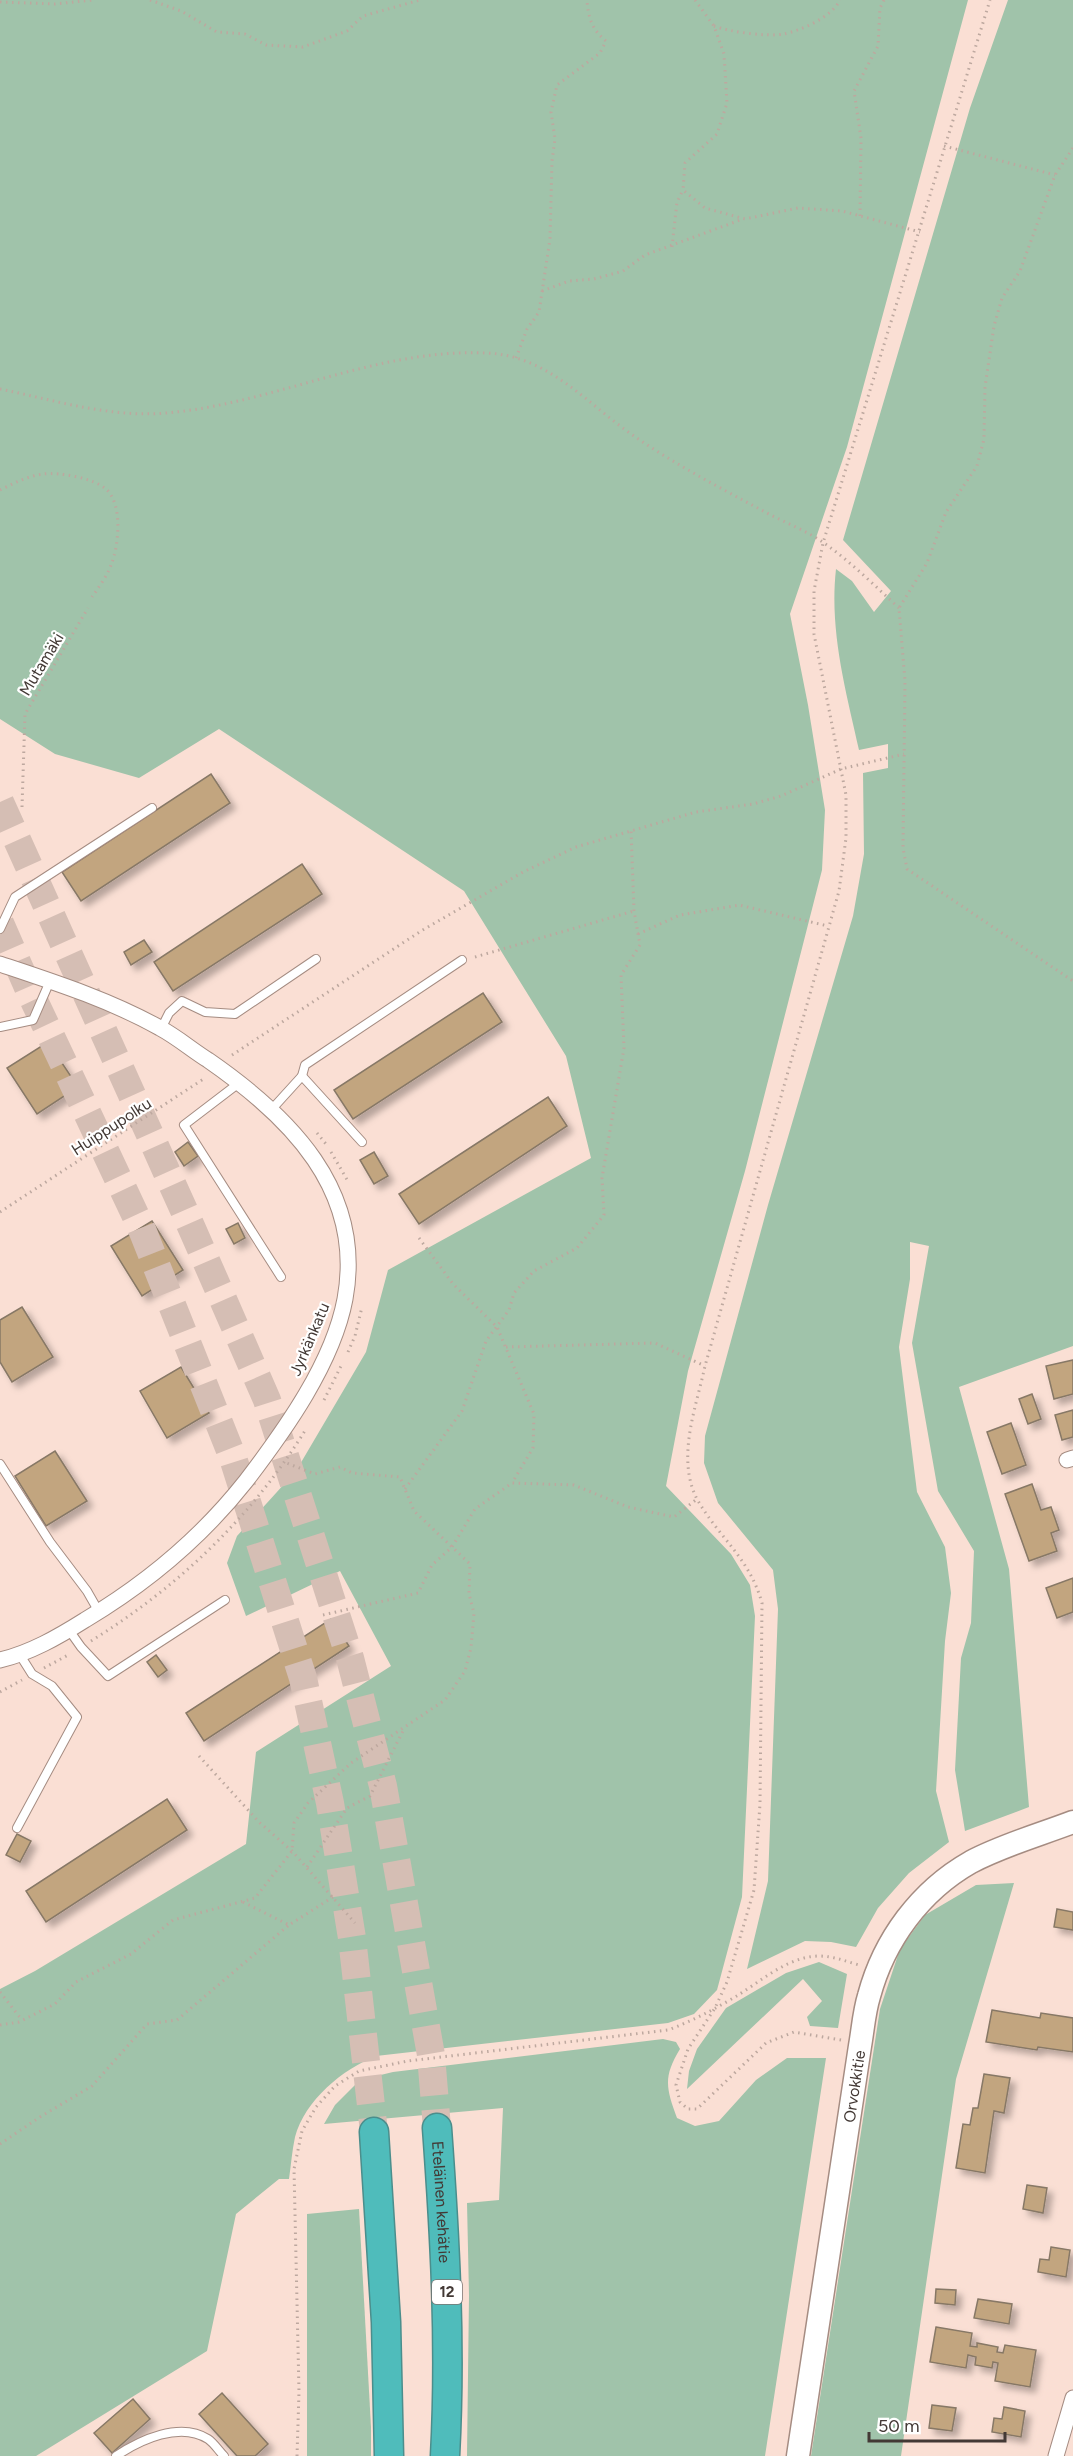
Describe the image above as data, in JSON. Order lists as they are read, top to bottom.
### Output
{
  "streets": {
    "highway": ["Eteläinen kehätie", "12"],
    "street": ["Jyrkänkatu", "Orvokkitie"],
    "path": ["Mutamäki", "Huippupolku"]
  },
  "crossings": [
    ["Huippupolku", "Jyrkänkatu"]
  ],
  "scale_bar": "50 m"
}
